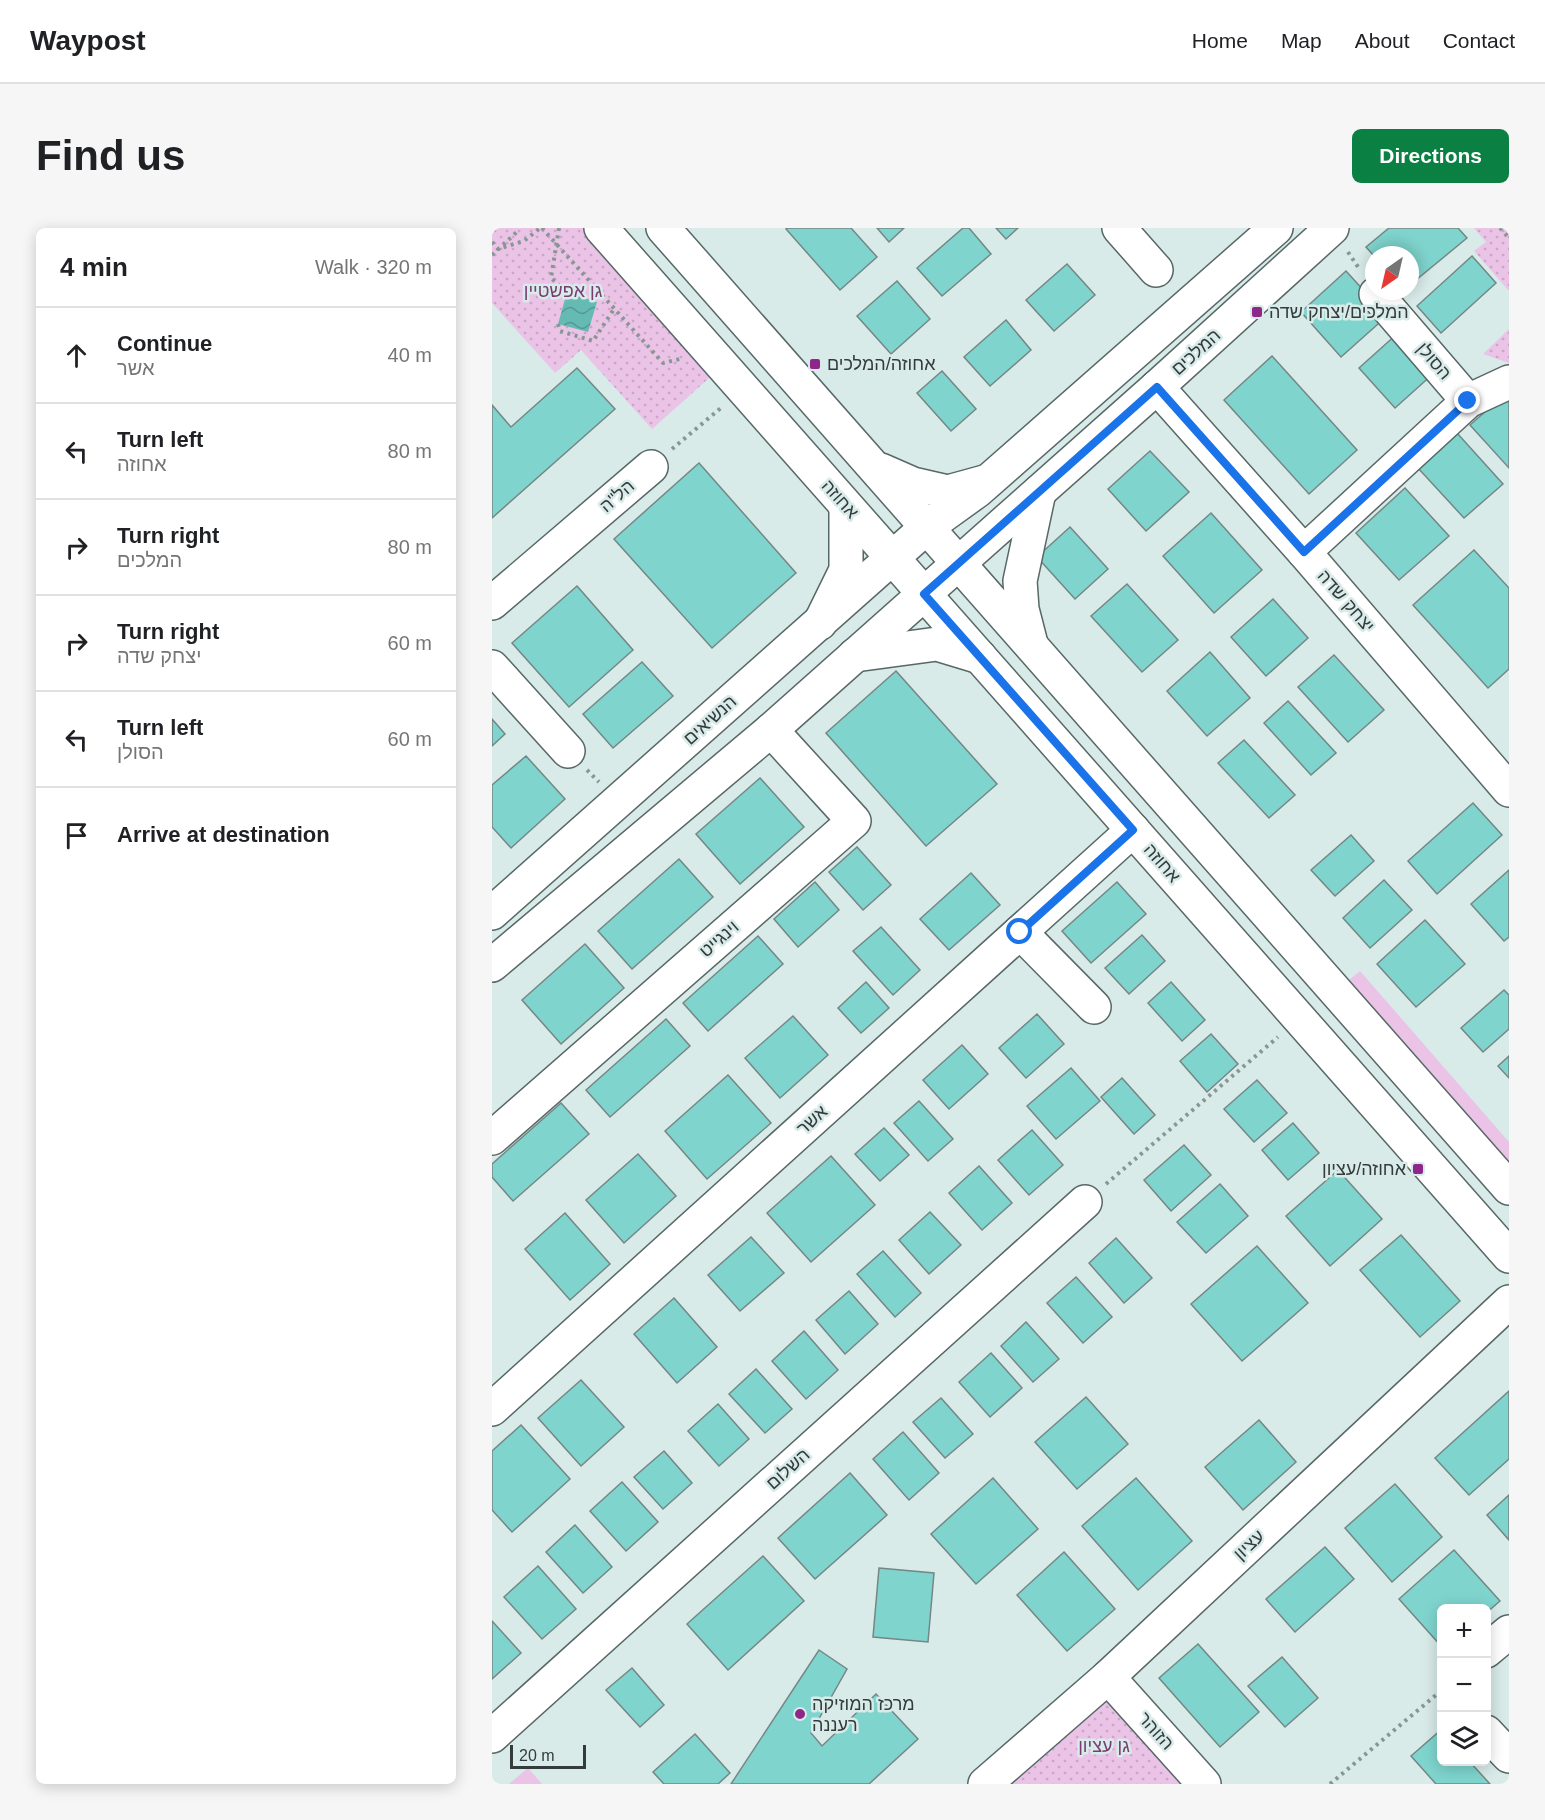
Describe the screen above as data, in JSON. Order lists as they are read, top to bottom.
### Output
{
  "streets": {
    "street": [
      "המלכים",
      "הסולן",
      "הל\"ה",
      "אחוזה",
      "יצחק שדה",
      "הנשיאים",
      "וינגייט",
      "אשר",
      "השלום",
      "עציון",
      "הזוהר"
    ]
  },
  "crossings": [
    ["המלכים", "אחוזה"],
    ["המלכים", "יצחק שדה"],
    ["הל\"ה", "אחוזה"],
    ["אחוזה", "הנשיאים"],
    ["אחוזה", "אשר"],
    ["עציון", "הזוהר"]
  ],
  "parks": ["גן אפשטיין", "גן עציון"],
  "places": {
    "transit": ["המלכים/יצחק שדה", "אחוזה/המלכים", "אחוזה/עציון"],
    "other": ["מרכז המוזיקה רעננה"]
  },
  "scale_bar": "20 m",
  "north": "bottom left",
  "page": {
    "header": "Waypost",
    "nav": [
      "Home",
      "Map",
      "About",
      "Contact"
    ],
    "buttons": "Directions",
    "title": "Find us",
    "heading": ["4 min", "Walk · 320 m"],
    "list": [
      ["Continue", "אשר", "40 m"],
      ["Turn left", "אחוזה", "80 m"],
      ["Turn right", "המלכים", "80 m"],
      ["Turn right", "יצחק שדה", "60 m"],
      ["Turn left", "הסולן", "60 m"],
      "Arrive at destination"
    ],
    "map_buttons": ["+", "−"],
    "scale": "20 m"
  }
}
